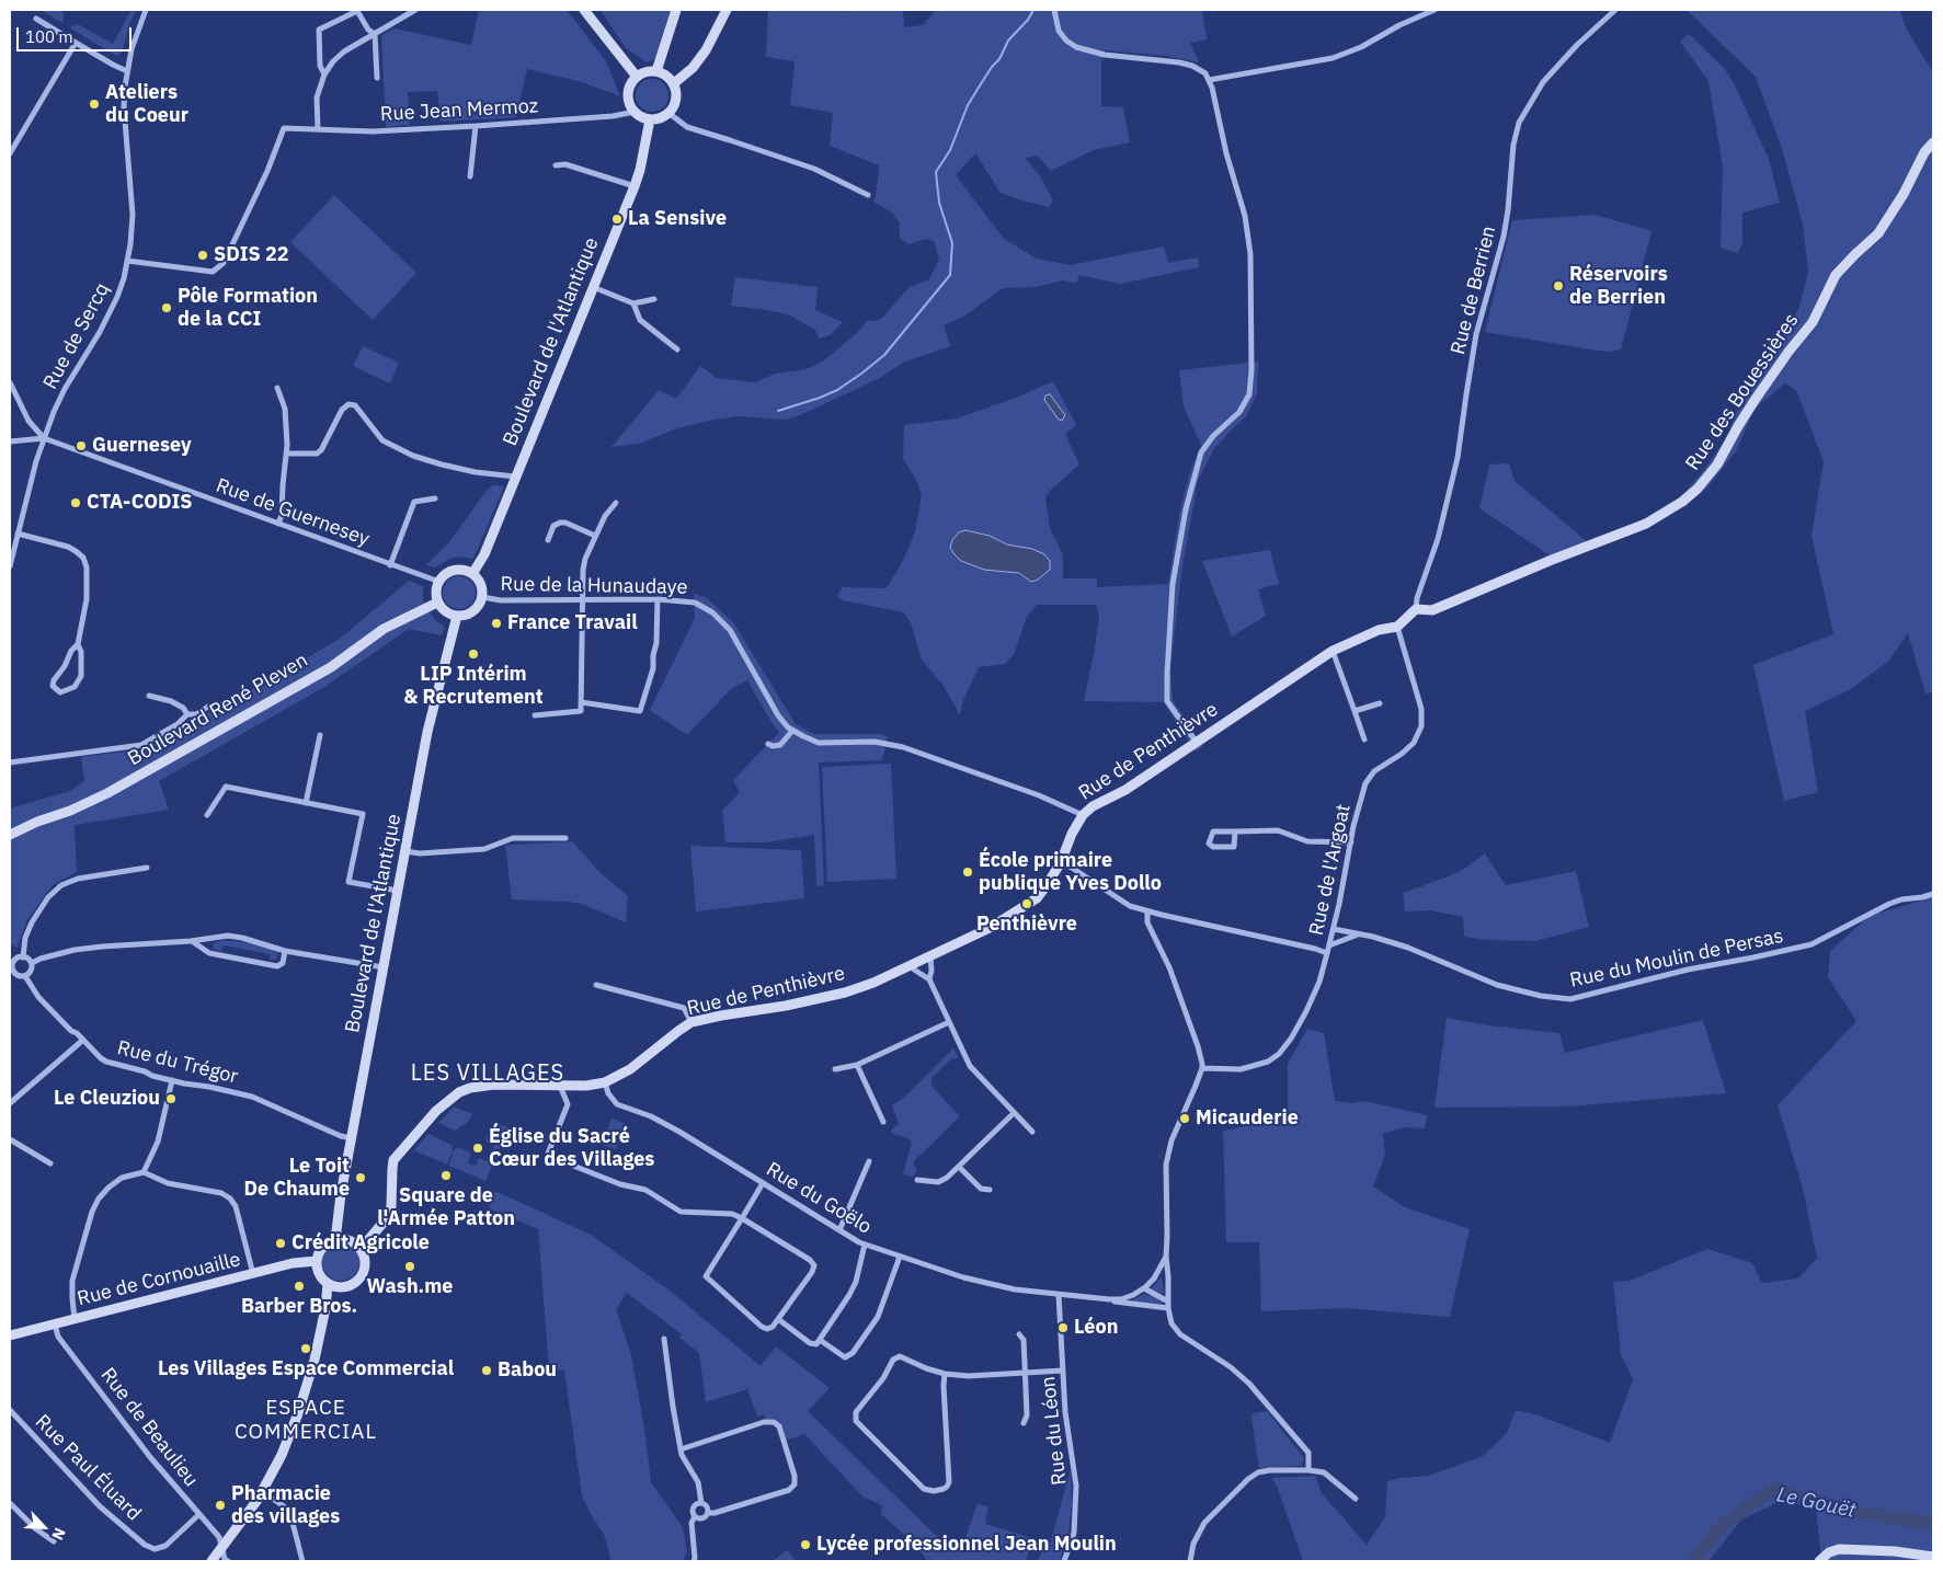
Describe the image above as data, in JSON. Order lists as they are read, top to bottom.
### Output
{
  "streets": {
    "main road": [
      "Boulevard de l'Atlantique",
      "Rue des Bouessières",
      "Boulevard René Pleven",
      "Rue de Penthièvre",
      "Rue de Cornouaille"
    ],
    "street": [
      "Rue Jean Mermoz",
      "Rue de Berrien",
      "Rue de Sercq",
      "Rue de Guernesey",
      "Rue de la Hunaudaye",
      "Rue de l'Argoat",
      "Rue du Moulin de Persas",
      "Rue du Trégor",
      "Rue du Goëlo",
      "Rue de Beaulieu",
      "Rue du Léon",
      "Rue Paul Éluard"
    ]
  },
  "crossings": [
    ["Rue Jean Mermoz", "Rue de Sercq"],
    ["Rue Jean Mermoz", "Boulevard de l'Atlantique"],
    ["Rue de Berrien", "Rue des Bouessières"],
    ["Rue de Sercq", "Rue de Guernesey"],
    ["Boulevard de l'Atlantique", "Rue de Guernesey"],
    ["Boulevard de l'Atlantique", "Rue de la Hunaudaye"],
    ["Boulevard de l'Atlantique", "Boulevard René Pleven"],
    ["Boulevard de l'Atlantique", "Rue de Penthièvre"],
    ["Boulevard de l'Atlantique", "Rue du Trégor"],
    ["Boulevard de l'Atlantique", "Rue de Cornouaille"],
    ["Rue de Guernesey", "Rue de la Hunaudaye"],
    ["Rue de Guernesey", "Boulevard René Pleven"],
    ["Rue de la Hunaudaye", "Boulevard René Pleven"],
    ["Rue de la Hunaudaye", "Rue de Penthièvre"],
    ["Rue de Penthièvre", "Rue de l'Argoat"],
    ["Rue de Penthièvre", "Rue du Goëlo"],
    ["Rue de Penthièvre", "Rue de Cornouaille"],
    ["Rue de l'Argoat", "Rue du Moulin de Persas"],
    ["Rue du Goëlo", "Rue du Léon"],
    ["Rue de Cornouaille", "Rue de Beaulieu"],
    ["Rue de Beaulieu", "Rue Paul Éluard"]
  ],
  "districts": ["LES VILLAGES", "ESPACE COMMERCIAL"],
  "water": ["Le Gouët"],
  "places": [
    "Ateliers du Coeur",
    "La Sensive",
    "SDIS 22",
    "Réservoirs de Berrien",
    "Pôle Formation de la CCI",
    "Guernesey",
    "CTA-CODIS",
    "France Travail",
    "LIP Intérim & Recrutement",
    "École primaire publique Yves Dollo",
    "Penthièvre",
    "Le Cleuziou",
    "Micauderie",
    "Église du Sacré Cœur des Villages",
    "Square de l'Armée Patton",
    "Le Toit De Chaume",
    "Crédit Agricole",
    "Wash.me",
    "Barber Bros.",
    "Léon",
    "Les Villages Espace Commercial",
    "Babou",
    "Pharmacie des villages",
    "Lycée professionnel Jean Moulin"
  ],
  "scale_bar": "100 m",
  "north": "bottom right"
}
